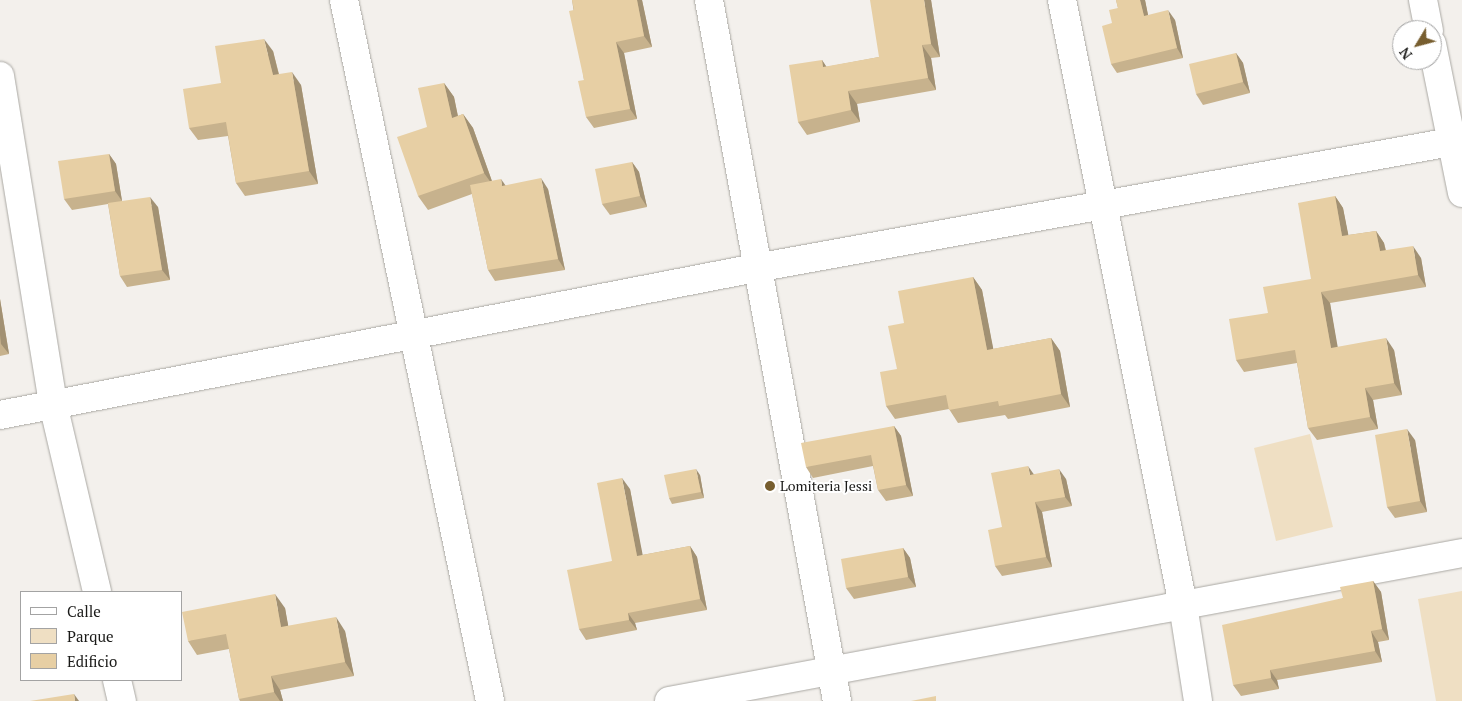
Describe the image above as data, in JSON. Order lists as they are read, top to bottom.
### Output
{
  "places": ["Lomiteria Jessi"],
  "legend": ["Calle", "Parque", "Edificio"],
  "north": "bottom left"
}
